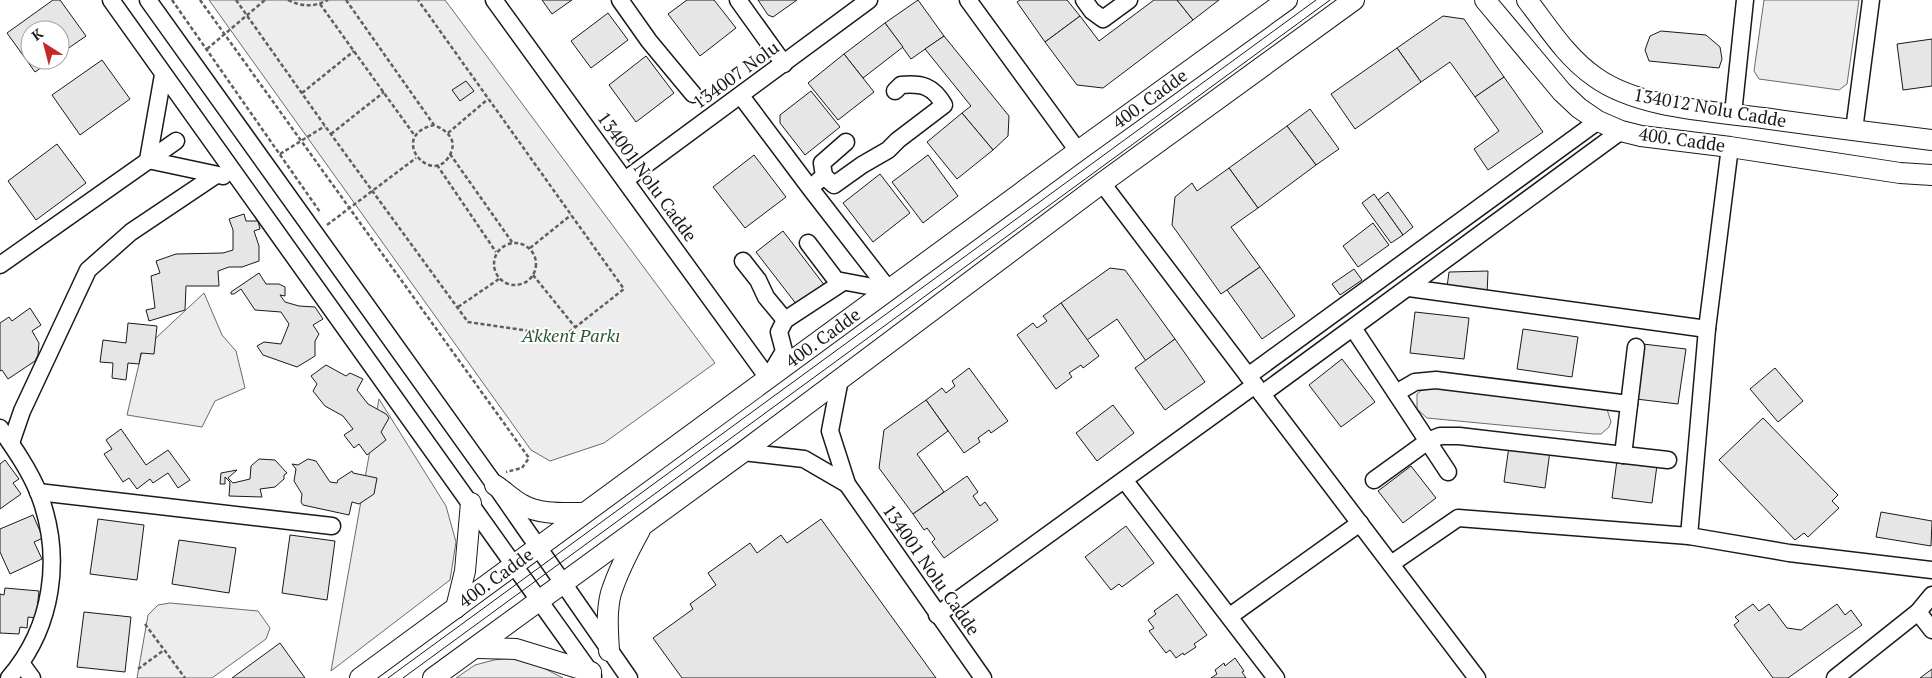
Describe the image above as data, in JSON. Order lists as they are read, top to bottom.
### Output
{
  "streets": {
    "main road": ["400. Cadde", "134012 Nolu Cadde"],
    "street": ["134007 Nolu", "134001 Nolu Cadde"]
  },
  "crossings": [
    ["134007 Nolu", "134001 Nolu Cadde"],
    ["400. Cadde", "134001 Nolu Cadde"]
  ],
  "parks": ["Akkent Parkı"],
  "north": "top left"
}
